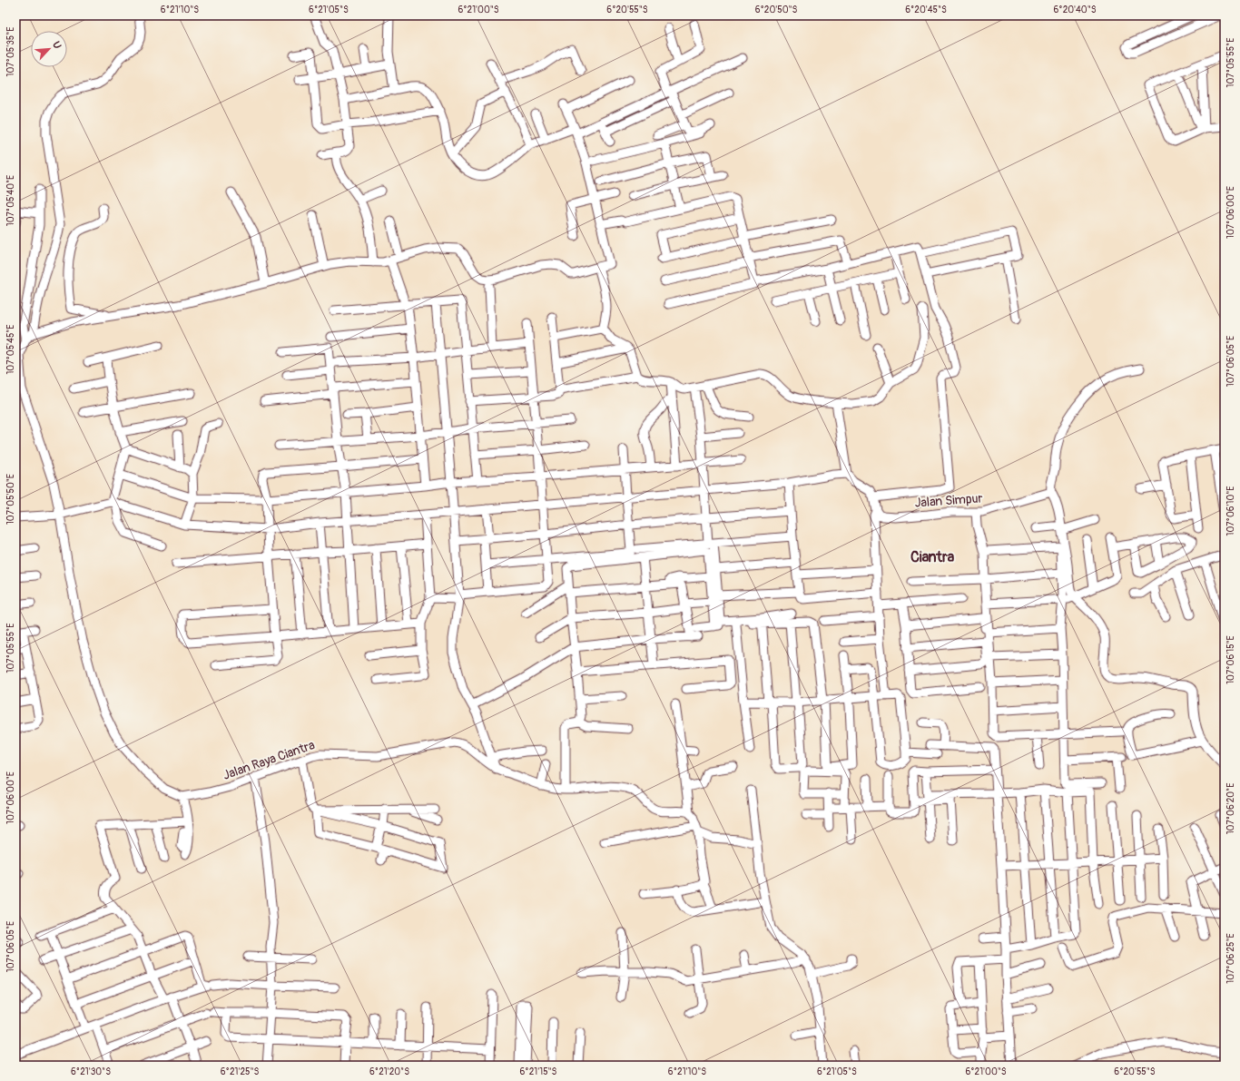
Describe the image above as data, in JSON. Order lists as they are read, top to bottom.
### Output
{
  "streets": {
    "street": ["Jalan Simpur", "Jalan Raya Ciantra"]
  },
  "districts": ["Ciantra"],
  "north": "top right",
  "coordinates": [
    "6°21'10\"S",
    "6°21'05\"S",
    "6°21'00\"S",
    "6°20'55\"S",
    "6°20'50\"S",
    "6°20'45\"S",
    "6°20'40\"S",
    "107°05'35\"E",
    "107°05'55\"E",
    "107°05'40\"E",
    "107°06'00\"E",
    "107°05'45\"E",
    "107°06'05\"E",
    "107°05'50\"E",
    "107°06'10\"E",
    "107°06'15\"E",
    "107°06'20\"E",
    "107°06'25\"E",
    "6°21'30\"S",
    "6°21'25\"S",
    "6°21'20\"S",
    "6°21'15\"S"
  ]
}
